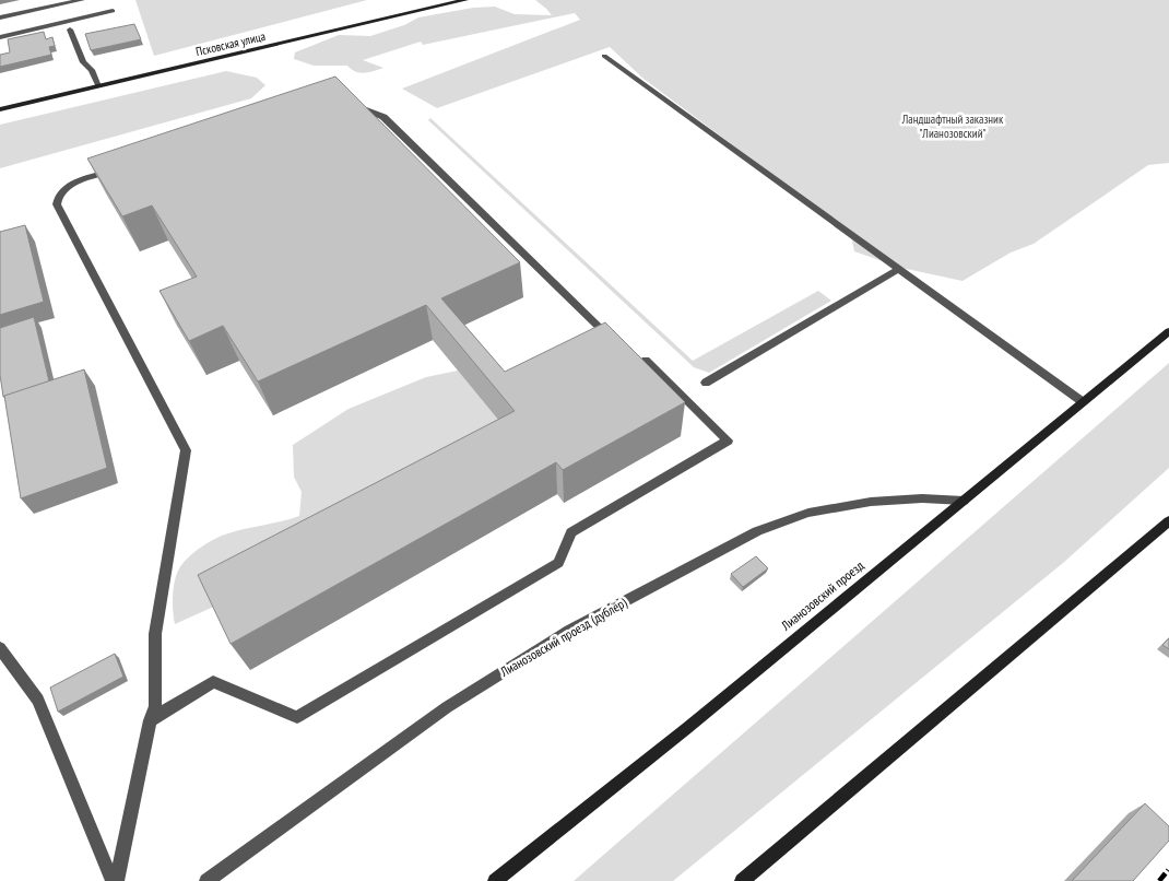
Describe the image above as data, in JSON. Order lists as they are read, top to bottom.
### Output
{
  "streets": {
    "main road": ["Псковская улица", "Лианозовский проезд"],
    "street": ["Лианозовский проезд (дублёр)"]
  },
  "crossings": [
    ["Лианозовский проезд", "Лианозовский проезд (дублёр)"]
  ],
  "parks": ["Ландшафтный заказник \"Лианозовский\""]
}
